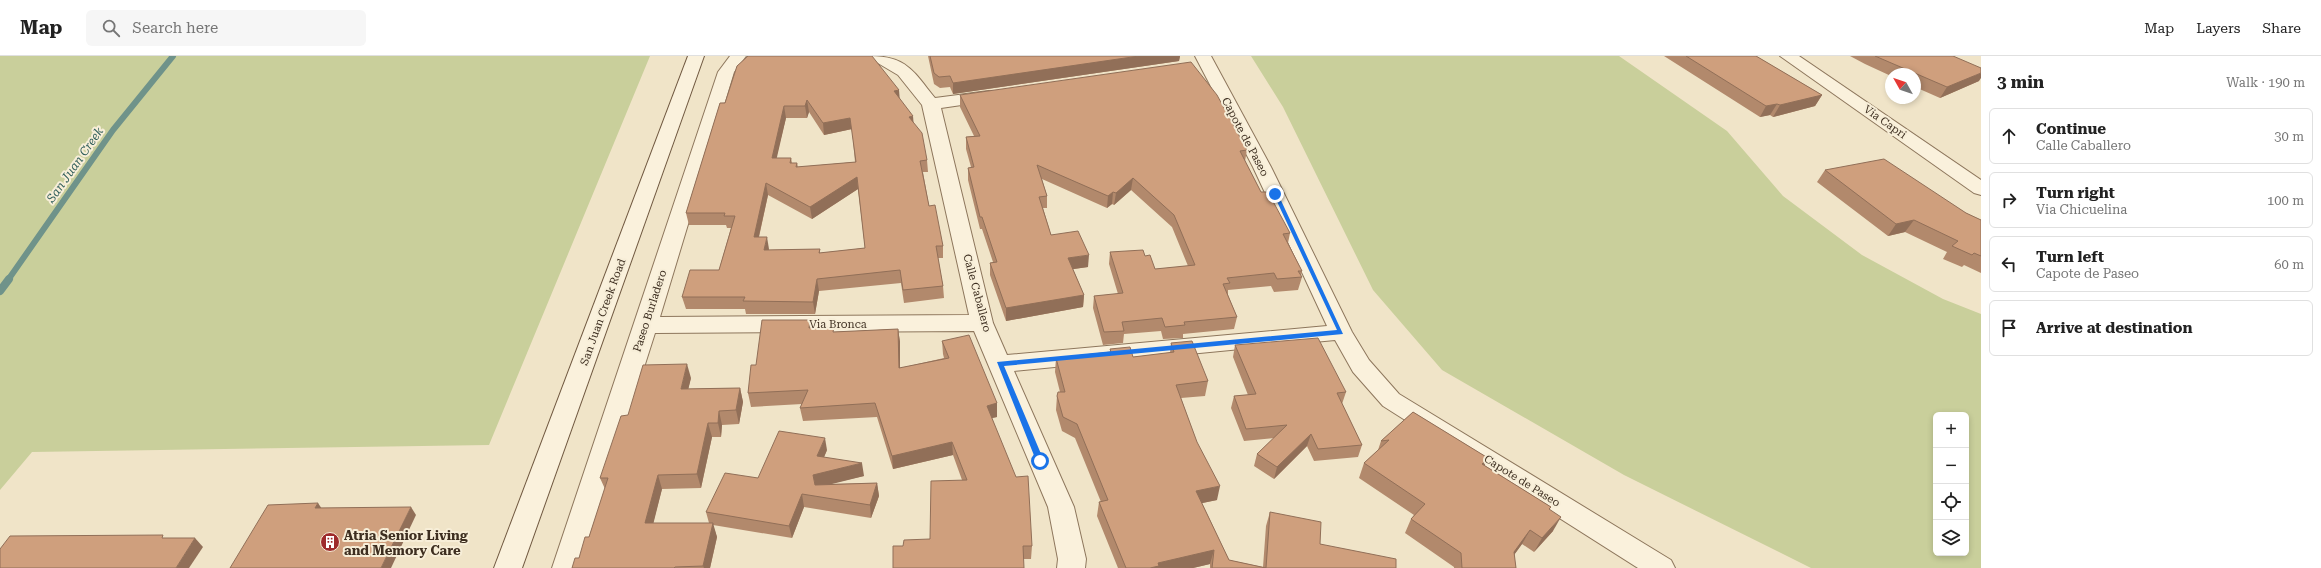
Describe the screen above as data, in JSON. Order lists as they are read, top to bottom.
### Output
{
  "streets": {
    "street": [
      "Via Capri",
      "Capote de Paseo",
      "Calle Caballero",
      "Paseo Burladero",
      "San Juan Creek Road",
      "Via Bronca"
    ]
  },
  "crossings": [
    ["Calle Caballero", "Via Bronca"],
    ["Paseo Burladero", "Via Bronca"]
  ],
  "water": ["San Juan Creek"],
  "places": {
    "building": ["Atria Senior Living and Memory Care"]
  },
  "north": "top left",
  "page": {
    "header": "Map",
    "search": "Search here",
    "nav": ["Map", "Layers", "Share"],
    "heading": ["3 min", "Walk · 190 m"],
    "list": [
      ["Continue", "Calle Caballero", "30 m"],
      ["Turn right", "Via Chicuelina", "100 m"],
      ["Turn left", "Capote de Paseo", "60 m"],
      "Arrive at destination"
    ],
    "map_buttons": ["+", "−"]
  }
}
